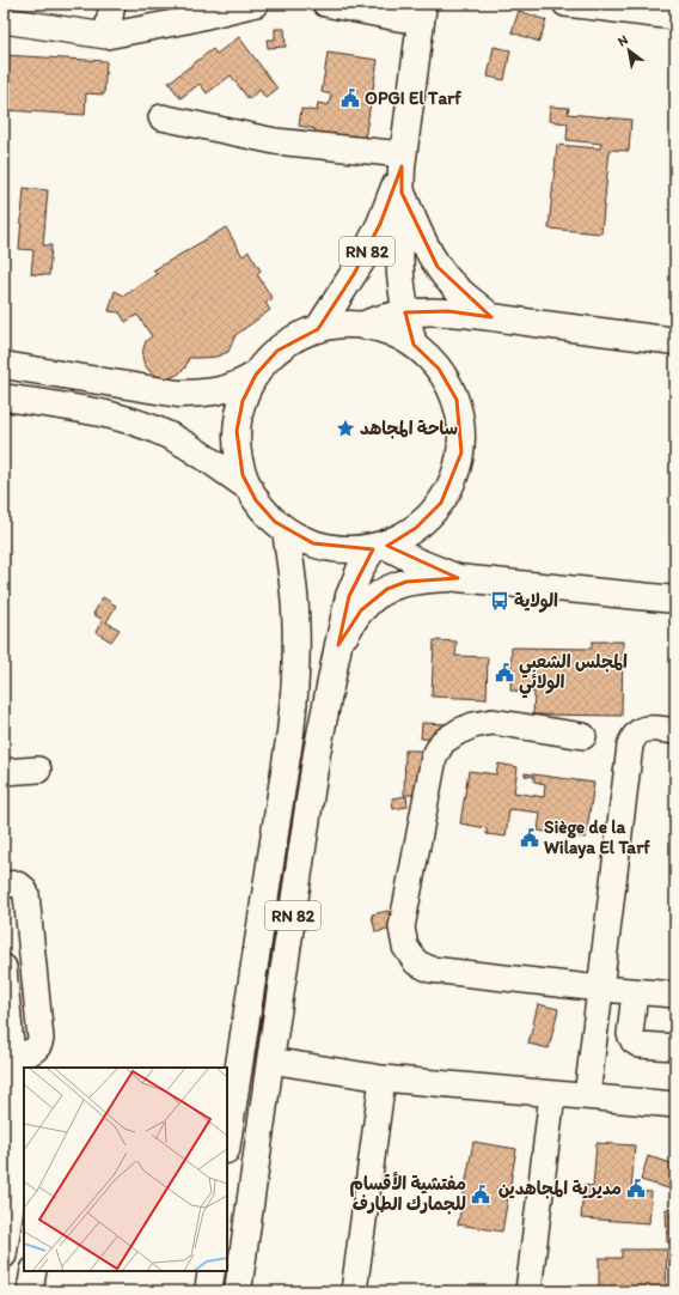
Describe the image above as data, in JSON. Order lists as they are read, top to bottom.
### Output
{
  "streets": {
    "main road": ["RN 82"]
  },
  "places": {
    "public building": [
      "OPGI El Tarf",
      "المجلس الشعبي الولائي",
      "Siège de la Wilaya El Tarf",
      "مديرية المجاهدين",
      "مفتشية الأقسام للجمارك الطارف"
    ],
    "place": ["ساحة المجاهد"],
    "bus stop": ["الولاية"]
  },
  "north": "top left"
}
